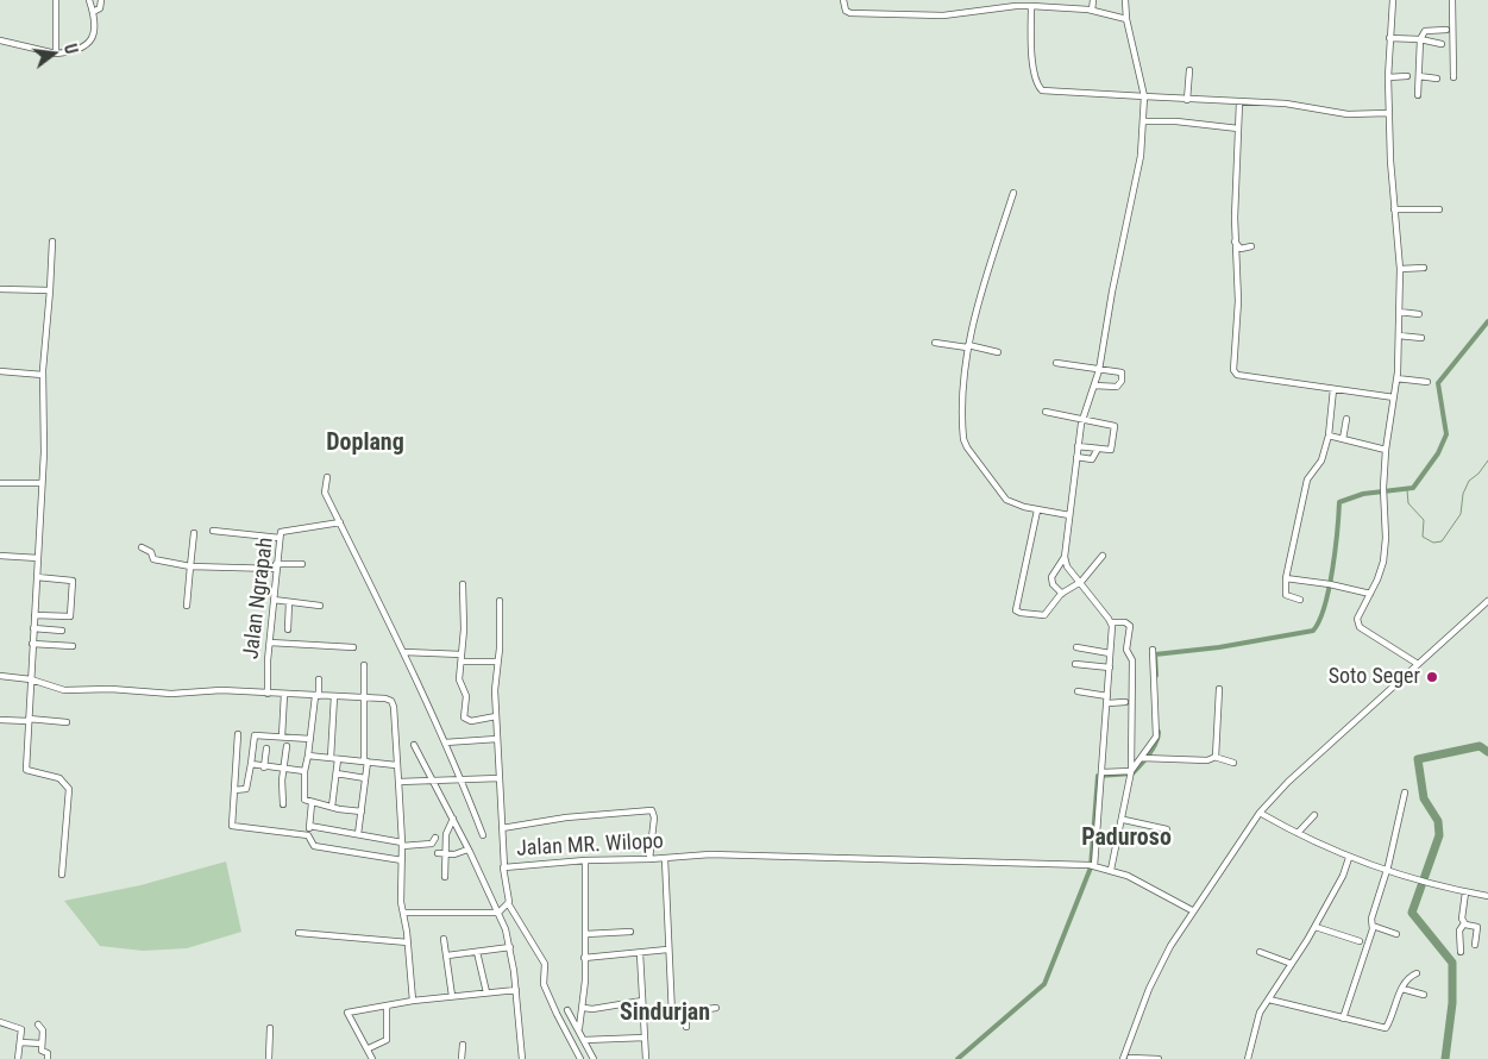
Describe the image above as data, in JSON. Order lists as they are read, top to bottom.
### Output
{
  "streets": {
    "street": ["Jalan Ngrapah", "Jalan MR. Wilopo"]
  },
  "districts": ["Doplang", "Paduroso", "Sindurjan"],
  "places": ["Soto Seger"],
  "north": "right"
}
